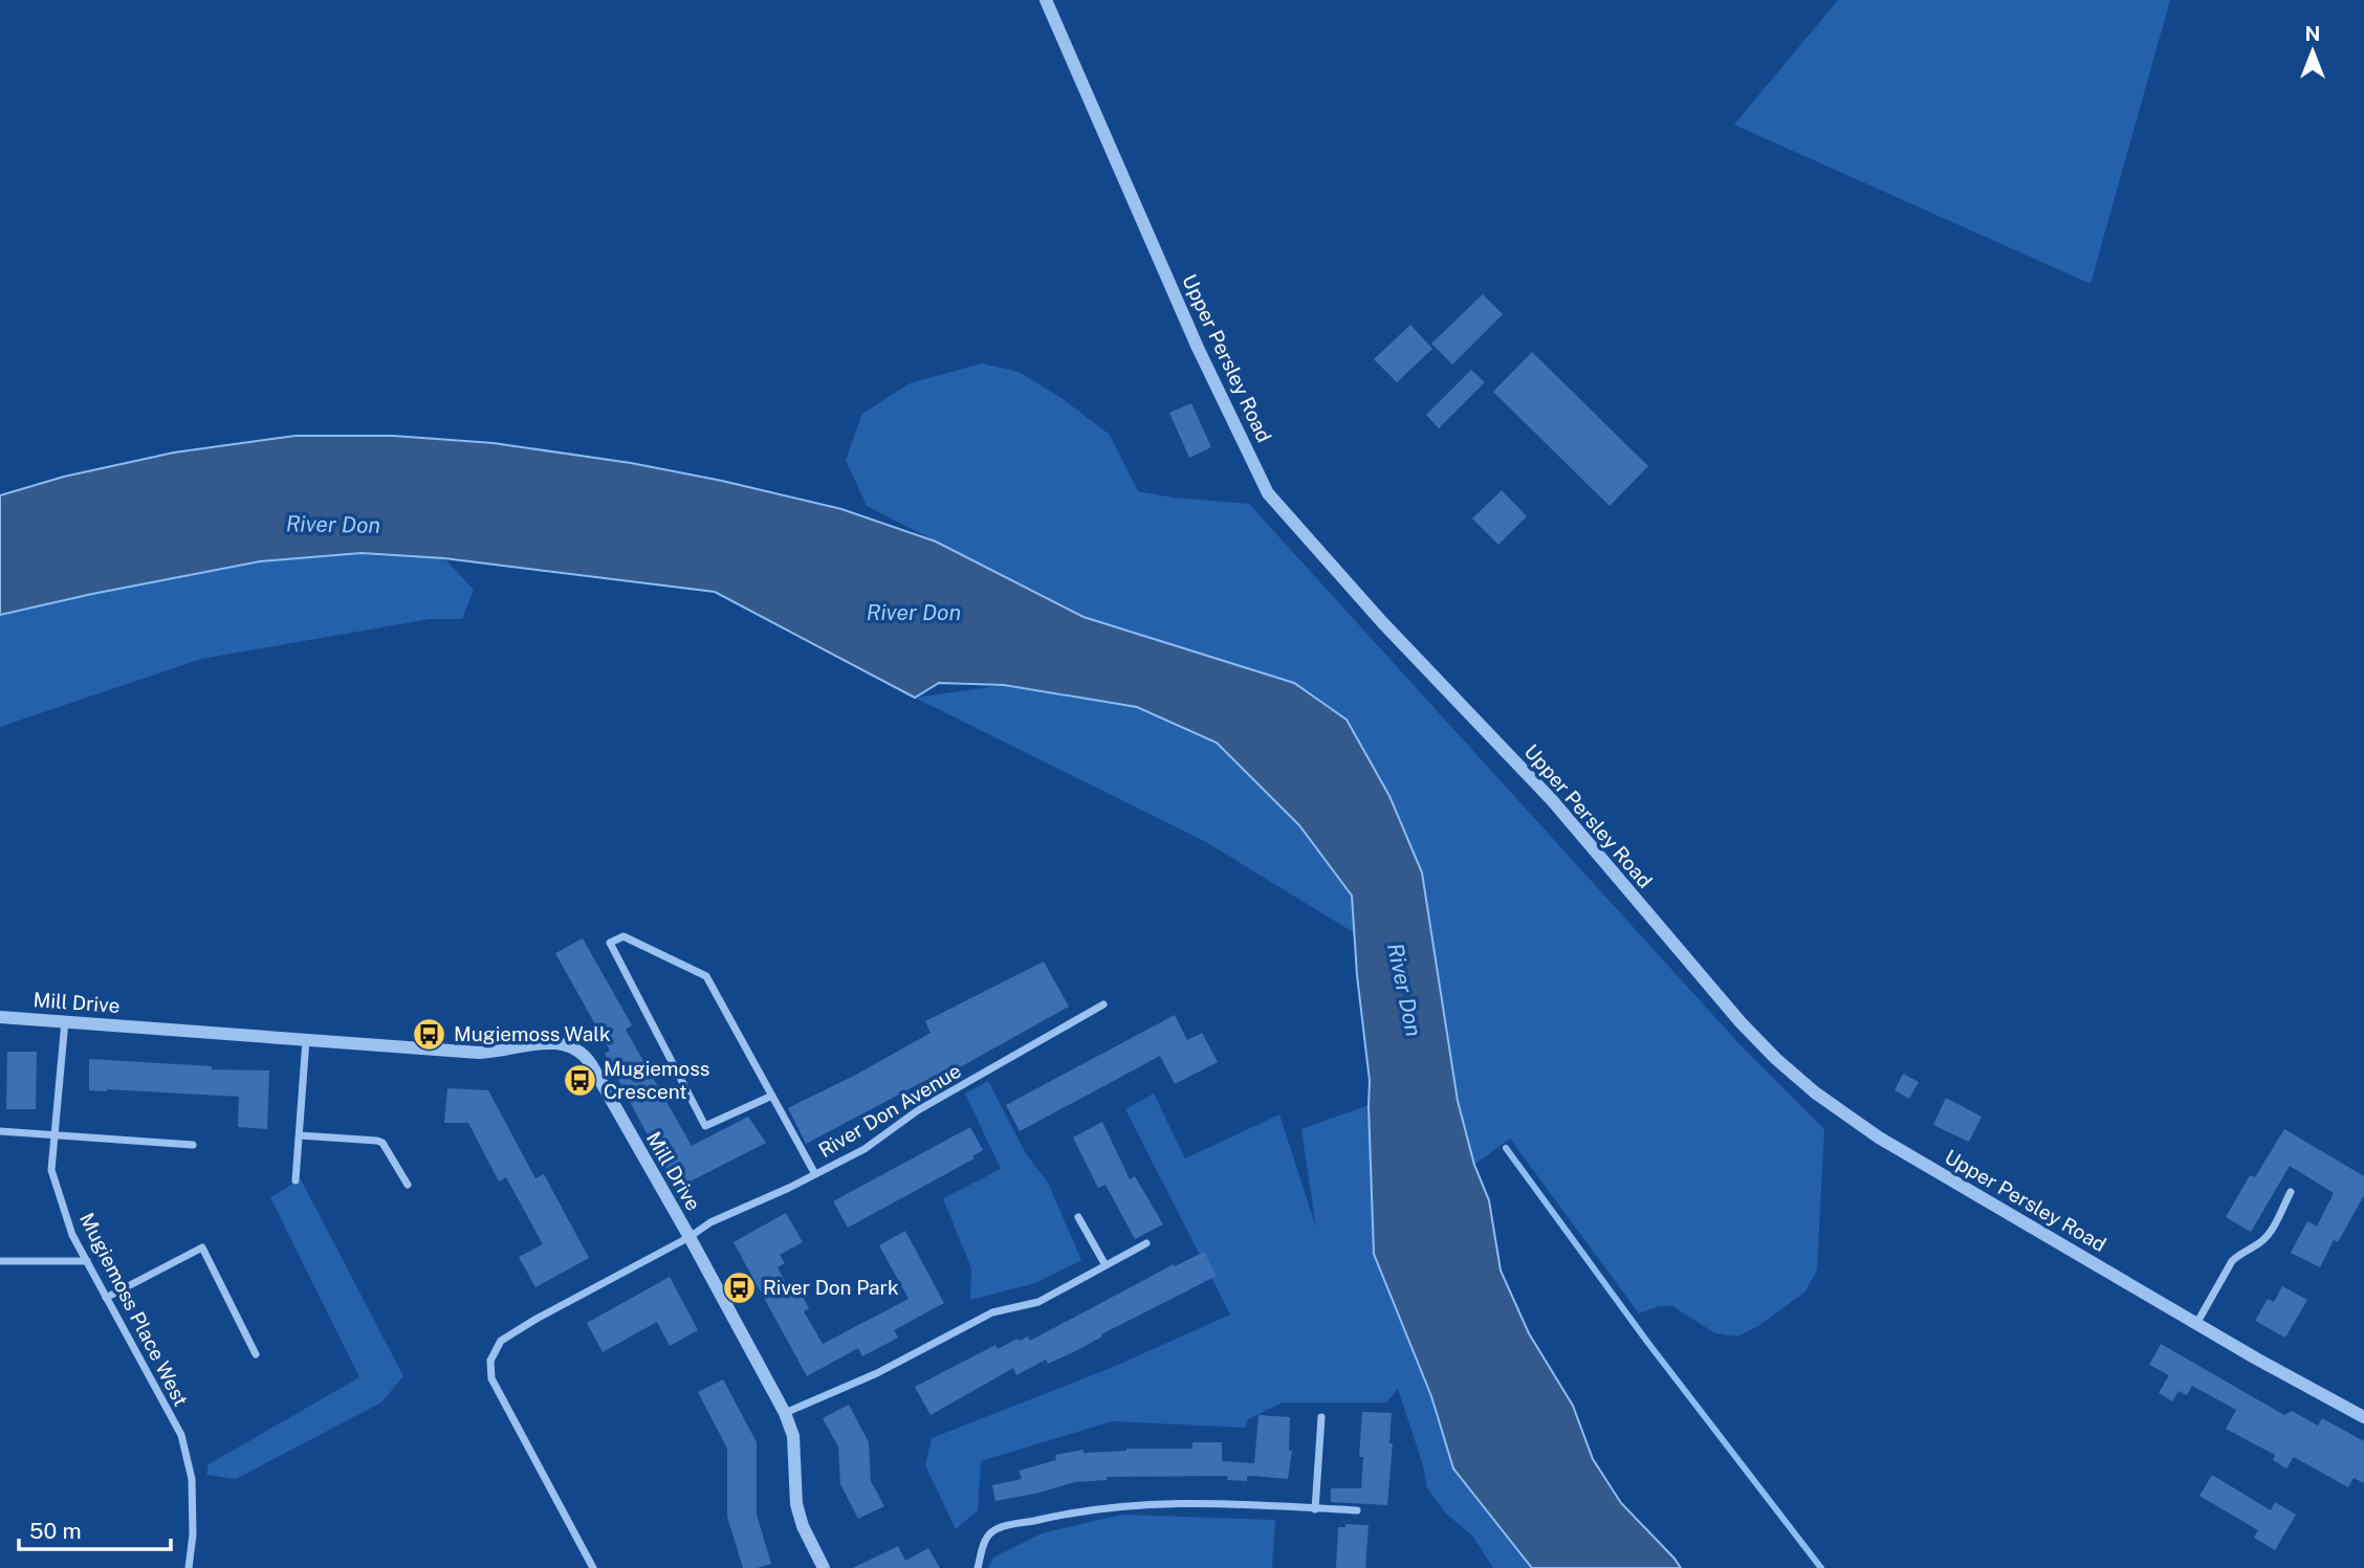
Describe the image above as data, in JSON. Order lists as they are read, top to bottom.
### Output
{
  "streets": {
    "street": [
      "Upper Persley Road",
      "Mill Drive",
      "River Don Avenue",
      "Mugiemoss Place West"
    ]
  },
  "crossings": [
    ["Mill Drive", "River Don Avenue"],
    ["Mill Drive", "Mugiemoss Place West"]
  ],
  "water": ["River Don"],
  "places": {
    "bus stop": ["Mugiemoss Walk", "Mugiemoss Crescent", "River Don Park"]
  },
  "scale_bar": "50 m",
  "north": "top"
}
